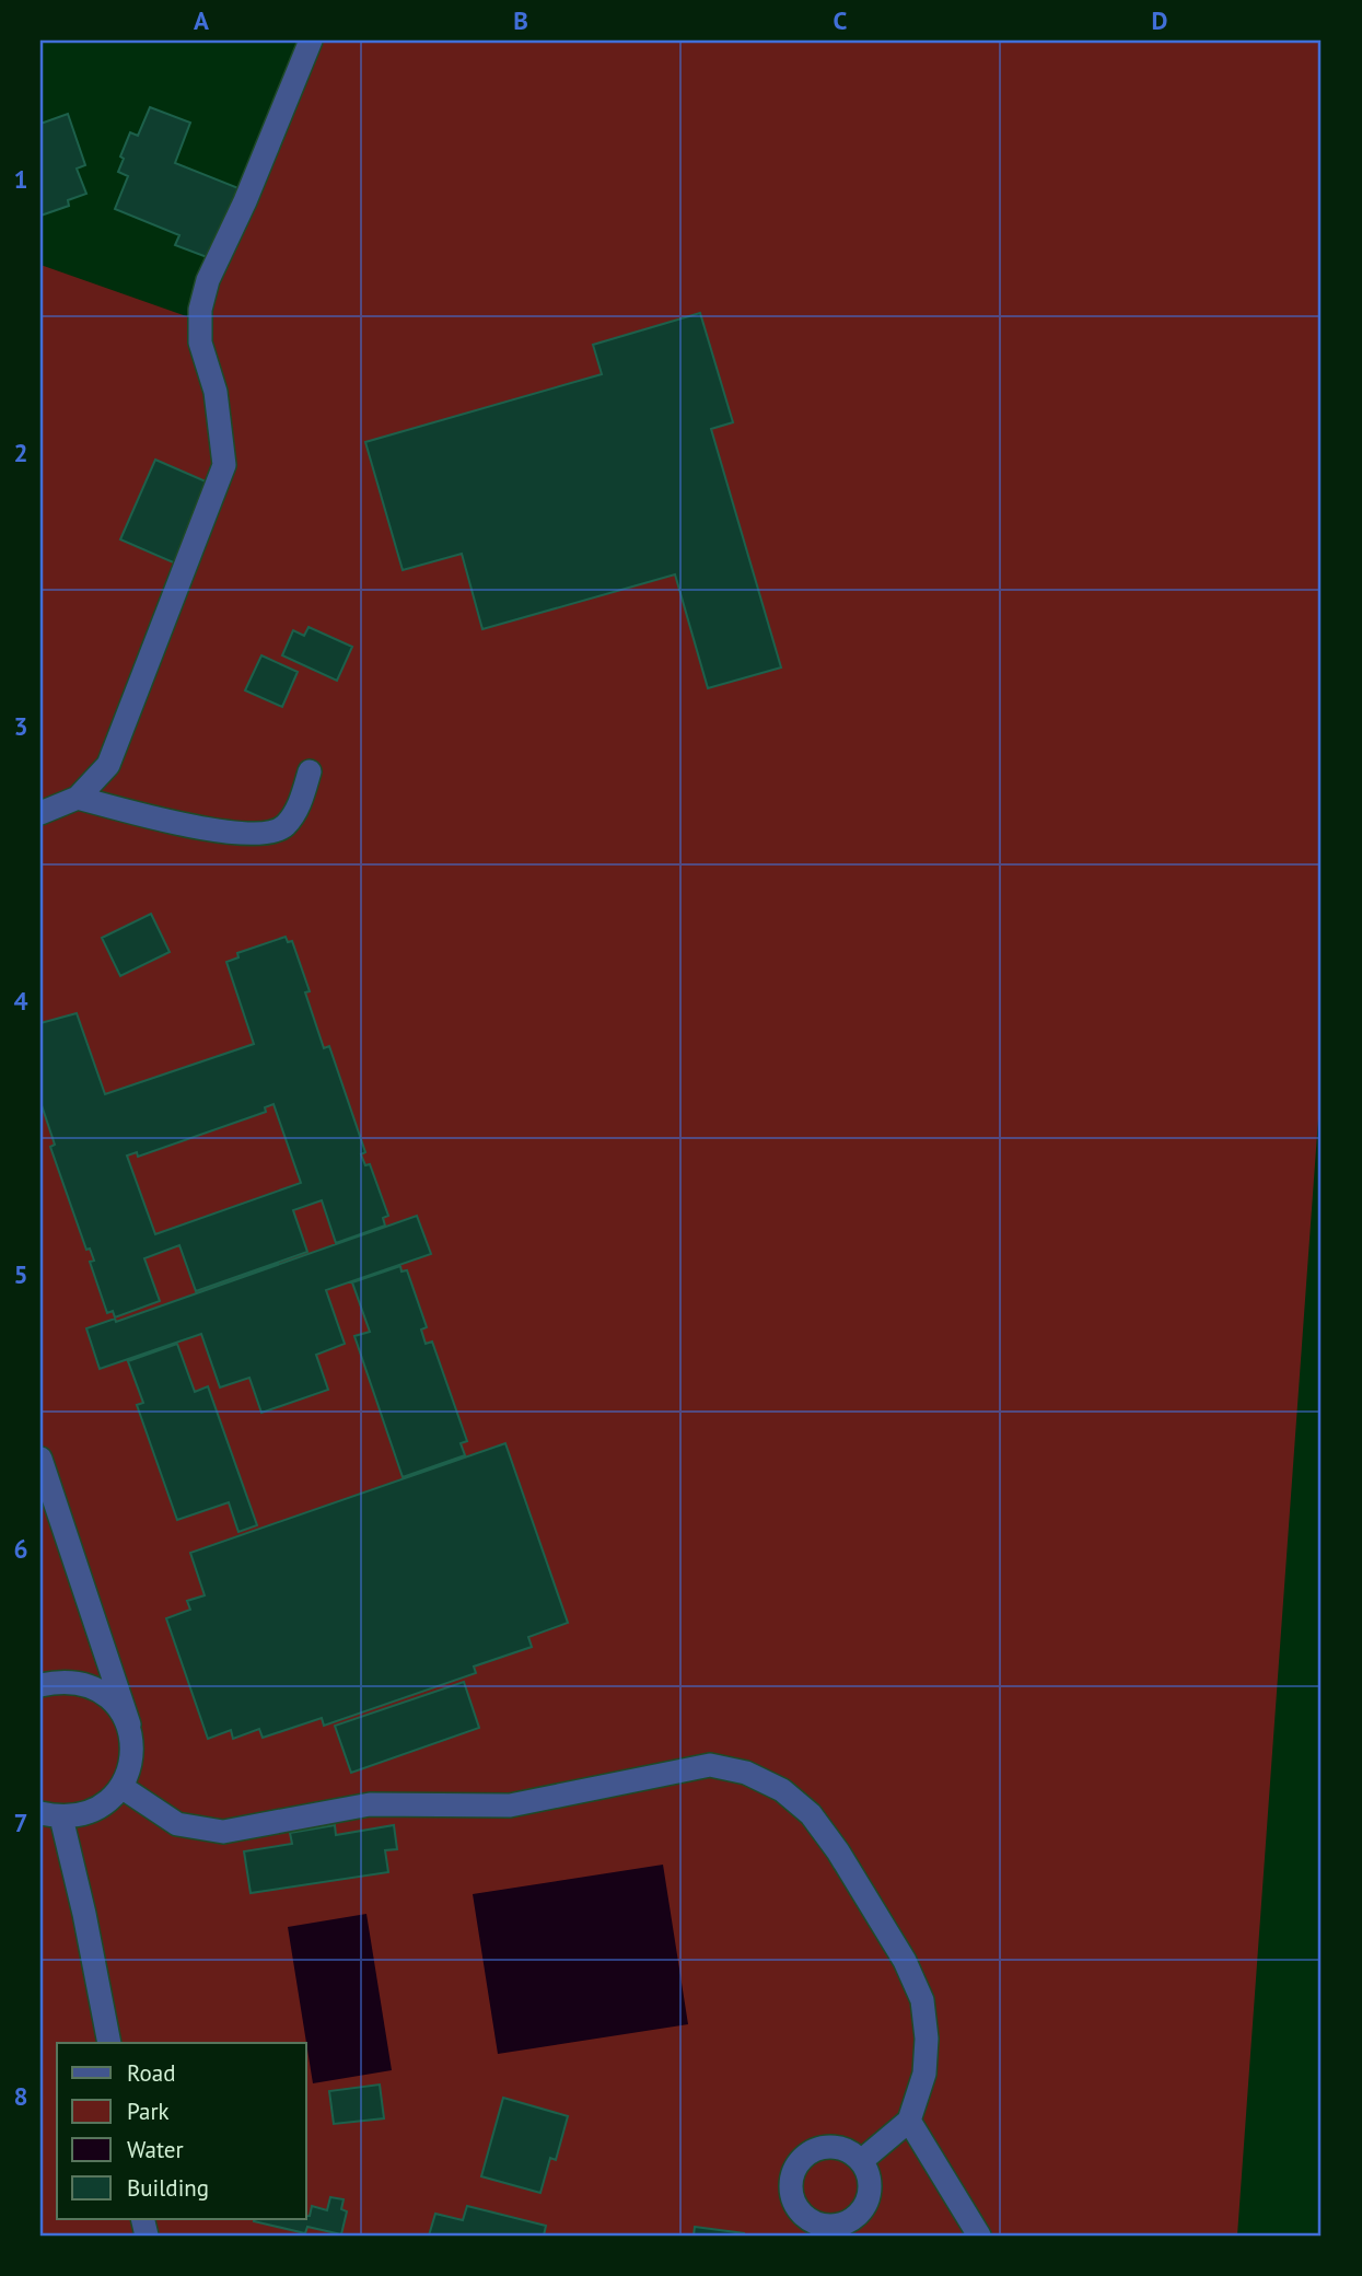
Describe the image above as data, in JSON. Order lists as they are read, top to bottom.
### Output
{
  "legend": [
    "Road",
    "Park",
    "Water",
    "Building"
  ],
  "grid": {
    "columns": [
      "A",
      "B",
      "C",
      "D"
    ],
    "rows": [
      "1",
      "2",
      "3",
      "4",
      "5",
      "6",
      "7",
      "8"
    ]
  }
}
